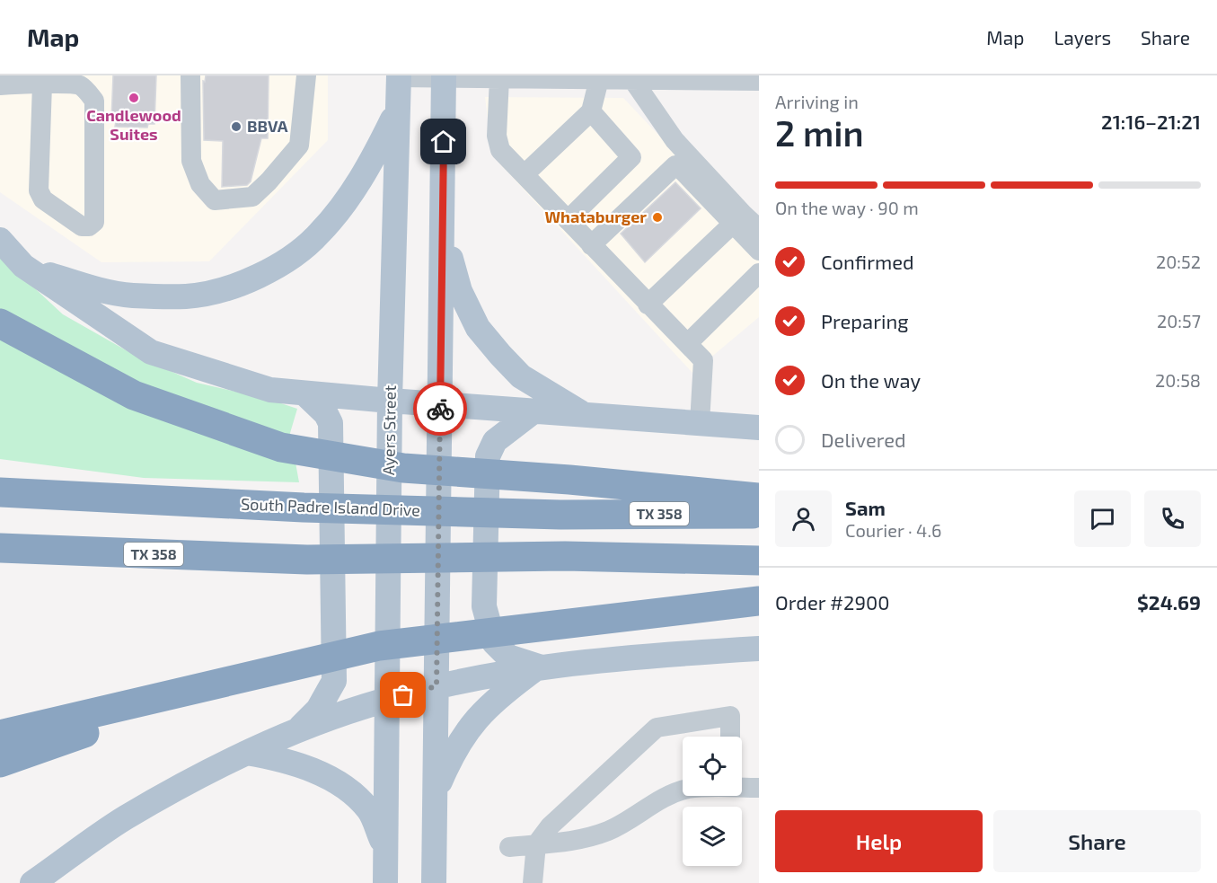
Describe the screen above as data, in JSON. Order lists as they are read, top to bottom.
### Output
{
  "streets": {
    "highway": ["South Padre Island Drive", "TX 358"],
    "main road": ["Ayers Street"]
  },
  "places": ["Candlewood Suites", "BBVA", "Whataburger"],
  "page": {
    "header": "Map",
    "nav": ["Map", "Layers", "Share"],
    "heading": ["2 min", "Arriving in", "21:16–21:21"],
    "panel": [
      "Sam",
      "Courier · 4.6",
      "Order #2900",
      "$24.69"
    ],
    "bar": "On the way · 90 m",
    "list": [
      ["Confirmed", "20:52"],
      ["Preparing", "20:57"],
      ["On the way", "20:58"],
      "Delivered"
    ],
    "buttons": ["Help", "Share"]
  }
}
